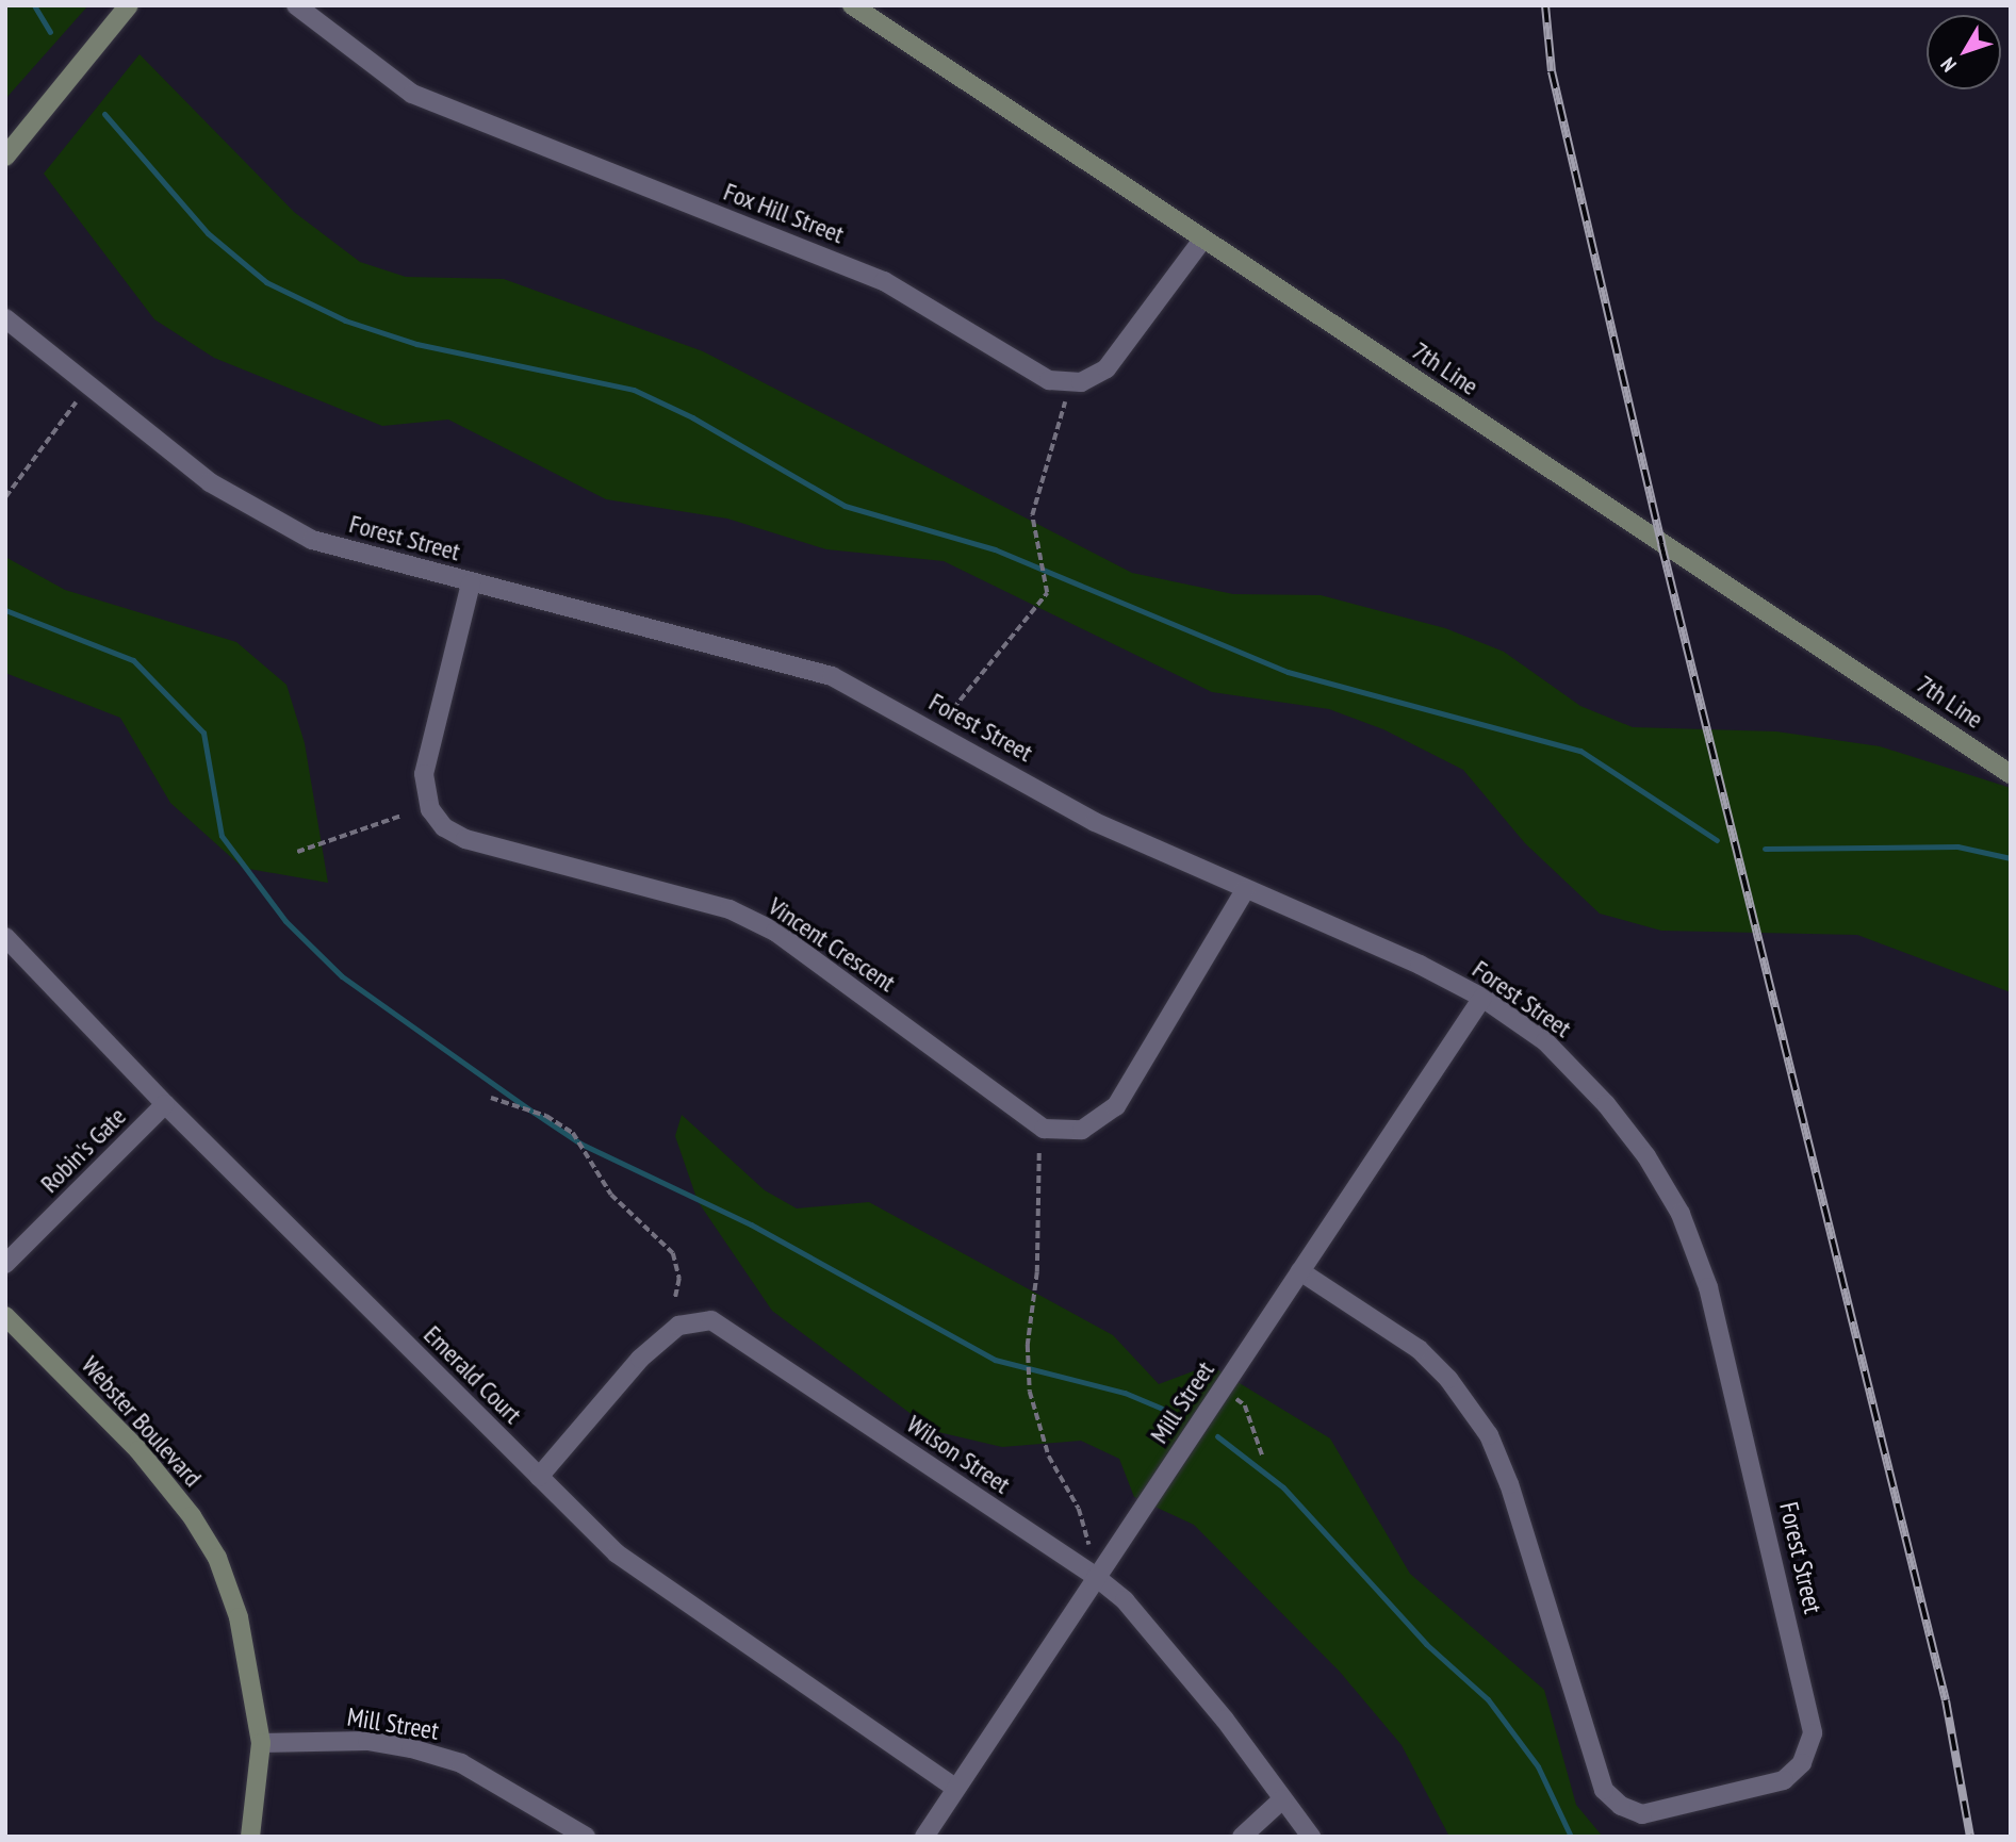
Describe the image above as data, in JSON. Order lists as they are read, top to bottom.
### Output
{
  "streets": {
    "street": [
      "Fox Hill Street",
      "7th Line",
      "Forest Street",
      "Vincent Crescent",
      "Robin's Gate",
      "Emerald Court",
      "Mill Street",
      "Webster Boulevard",
      "Wilson Street"
    ]
  },
  "crossings": [
    ["Fox Hill Street", "7th Line"],
    ["Forest Street", "Vincent Crescent"],
    ["Forest Street", "Mill Street"],
    ["Robin's Gate", "Emerald Court"],
    ["Emerald Court", "Mill Street"],
    ["Emerald Court", "Wilson Street"],
    ["Mill Street", "Webster Boulevard"],
    ["Mill Street", "Wilson Street"]
  ],
  "north": "bottom left"
}
